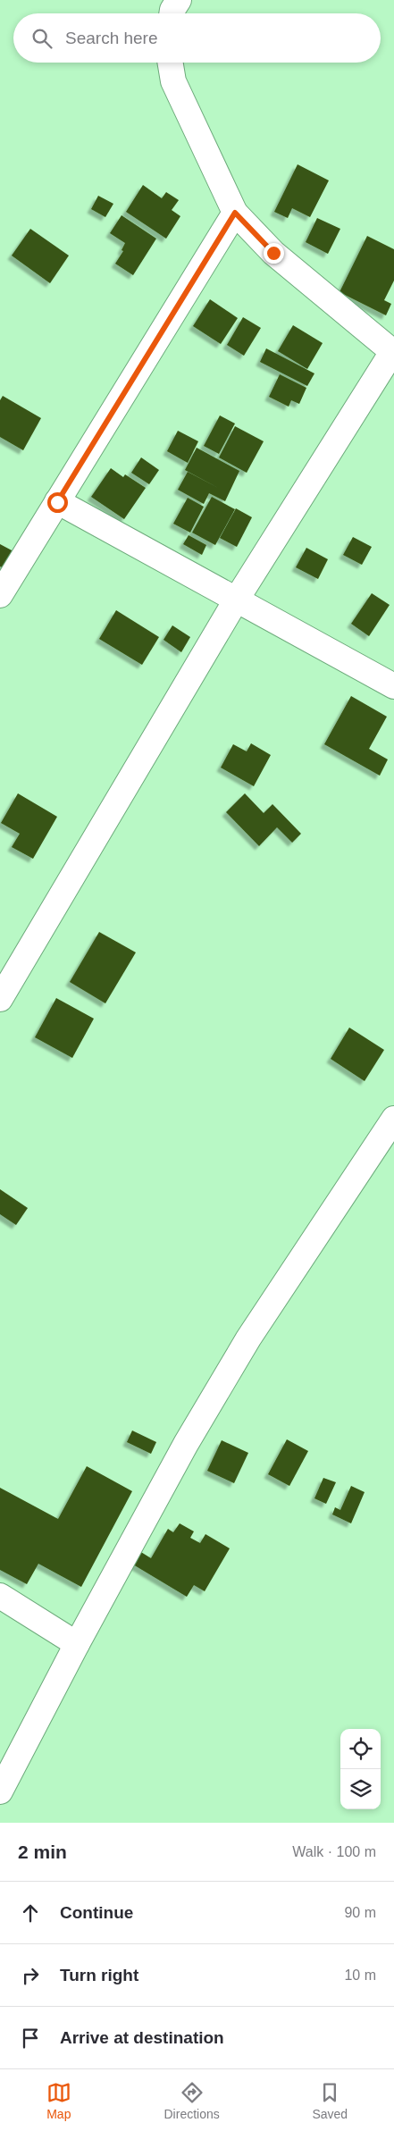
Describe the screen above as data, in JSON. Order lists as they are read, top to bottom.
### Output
{
  "page": {
    "search": "Search here",
    "heading": ["2 min", "Walk · 100 m"],
    "list": [
      ["Continue", "90 m"],
      ["Turn right", "10 m"],
      "Arrive at destination"
    ],
    "nav": ["Map", "Directions", "Saved"]
  }
}
